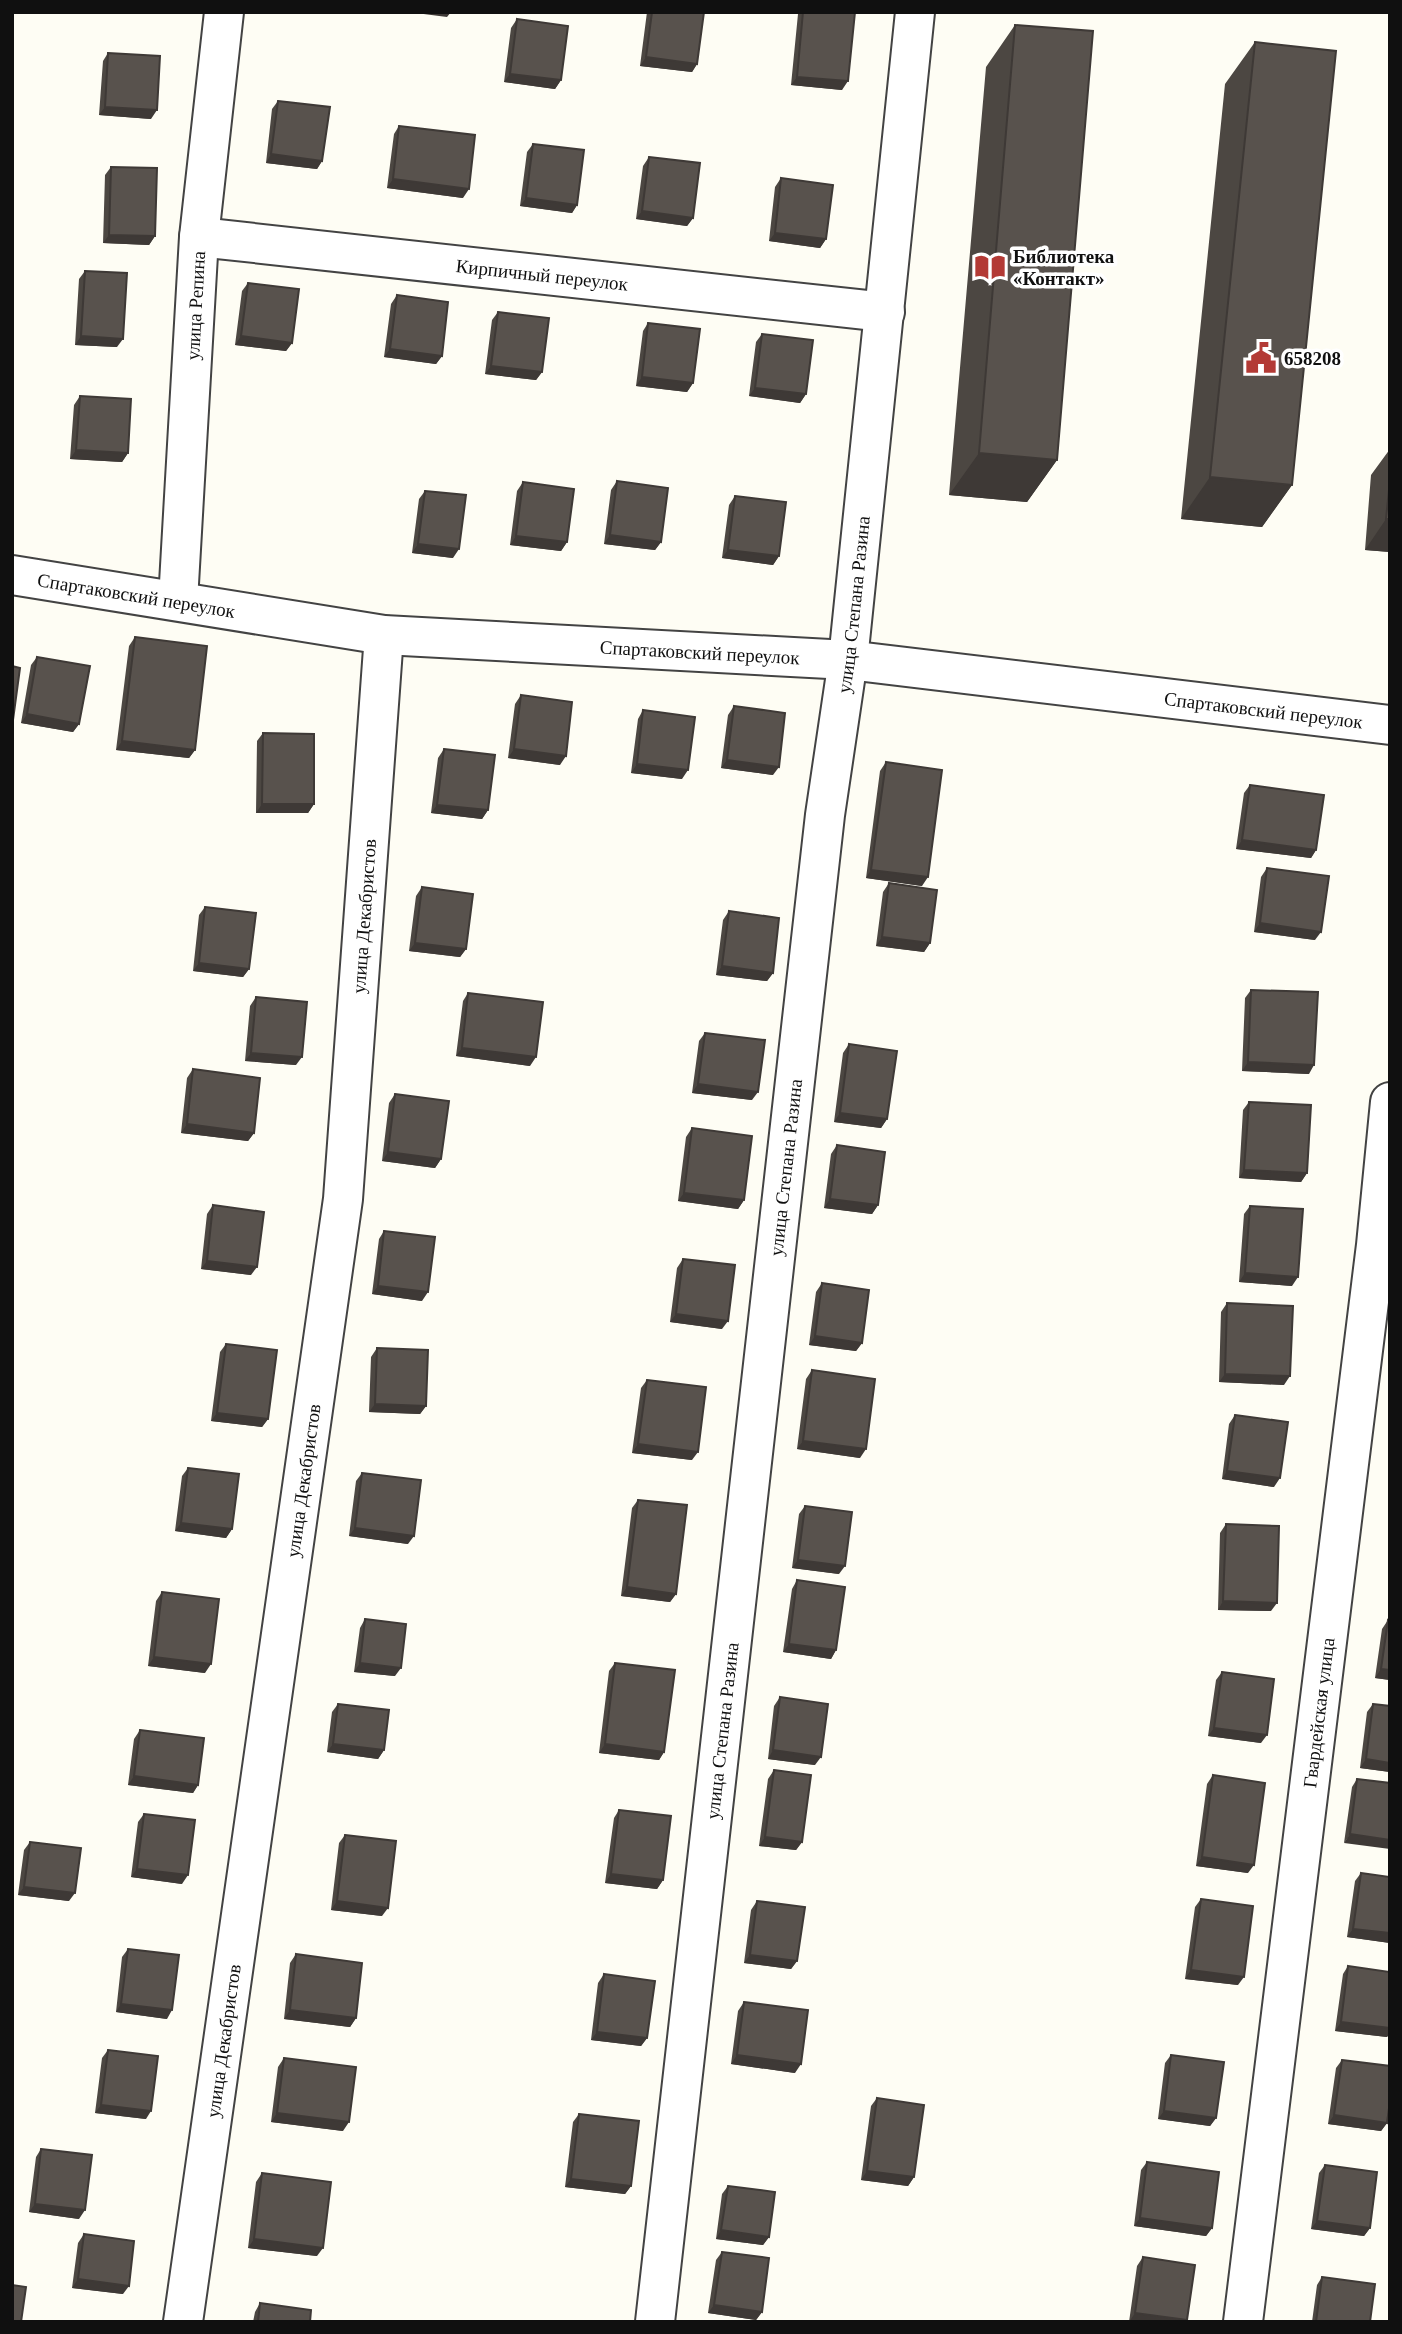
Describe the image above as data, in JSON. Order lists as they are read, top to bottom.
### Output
{
  "streets": {
    "street": [
      "Кирпичный переулок",
      "улица Репина",
      "Спартаковский переулок",
      "улица Степана Разина",
      "улица Декабристов",
      "Гвардейская улица"
    ]
  },
  "crossings": [
    ["Кирпичный переулок", "улица Репина"],
    ["Кирпичный переулок", "улица Степана Разина"],
    ["улица Репина", "Спартаковский переулок"],
    ["Спартаковский переулок", "улица Степана Разина"],
    ["Спартаковский переулок", "улица Декабристов"]
  ],
  "places": {
    "library": ["Библиотека «Контакт»"],
    "public building": ["658208"]
  }
}
